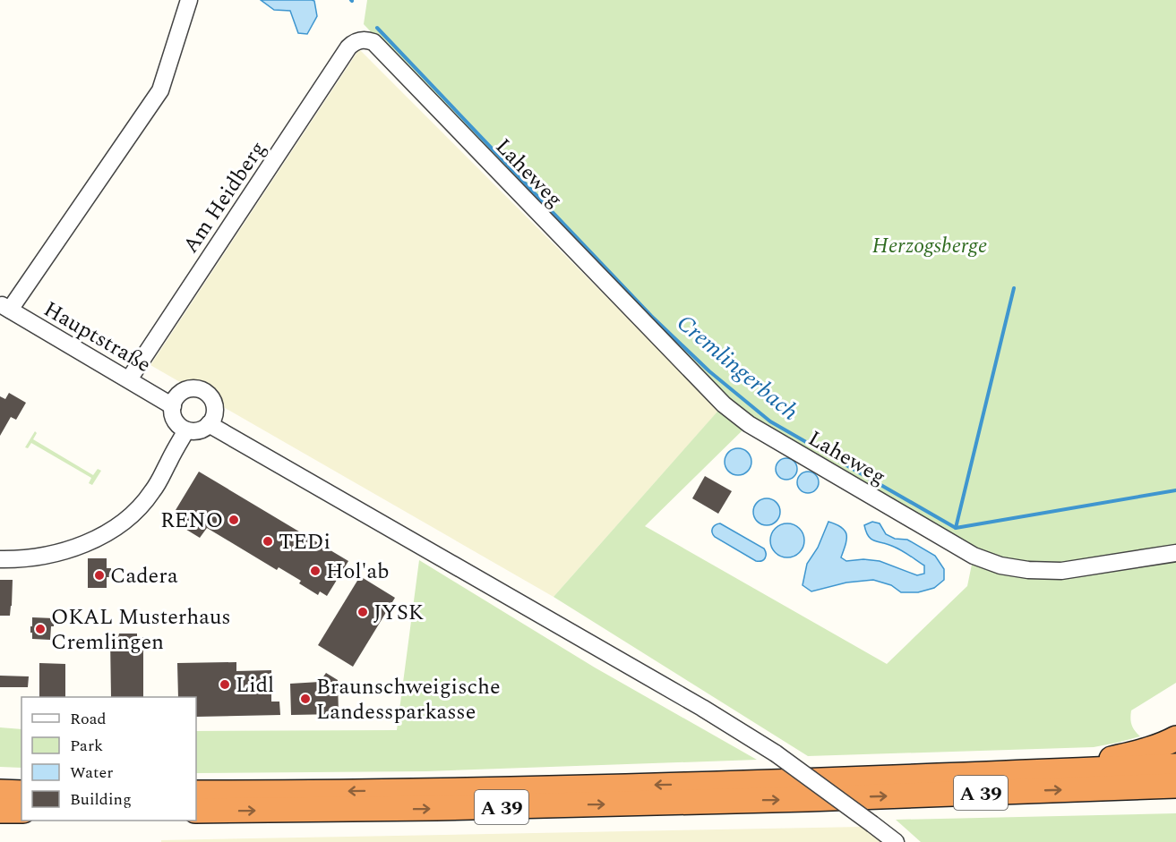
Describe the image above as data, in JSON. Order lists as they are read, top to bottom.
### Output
{
  "streets": {
    "highway": ["A 39"],
    "street": ["Laheweg", "Am Heidberg", "Hauptstraße"]
  },
  "crossings": [
    ["Laheweg", "Am Heidberg"],
    ["Am Heidberg", "Hauptstraße"]
  ],
  "water": ["Cremlingerbach"],
  "parks": ["Herzogsberge"],
  "places": [
    "RENO",
    "TEDi",
    "Hol'ab",
    "Cadera",
    "JYSK",
    "OKAL Musterhaus Cremlingen",
    "Lidl",
    "Braunschweigische Landessparkasse"
  ],
  "legend": [
    "Road",
    "Park",
    "Water",
    "Building"
  ]
}
